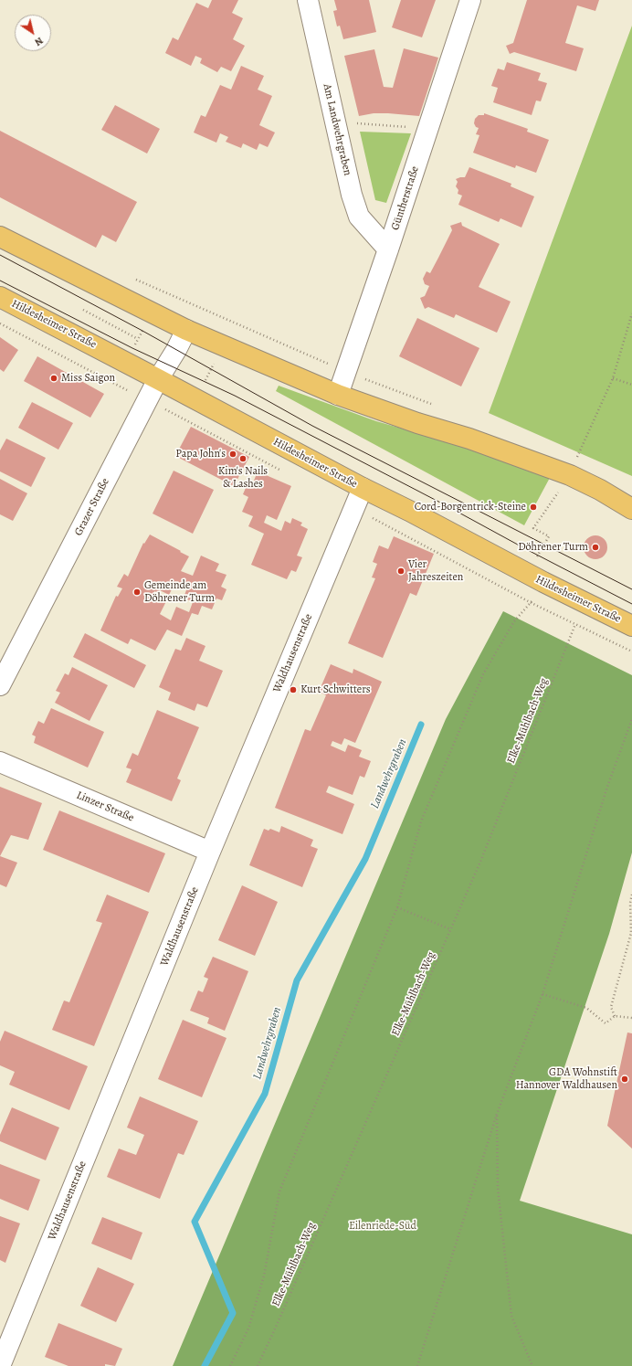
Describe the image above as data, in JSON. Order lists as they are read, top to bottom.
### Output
{
  "streets": {
    "main road": ["Hildesheimer Straße"],
    "street": [
      "Am Landwehrgraben",
      "Güntherstraße",
      "Grazer Straße",
      "Waldhausenstraße",
      "Linzer Straße"
    ],
    "path": ["Elke-Mühlbach-Weg"]
  },
  "crossings": [
    ["Am Landwehrgraben", "Güntherstraße"],
    ["Hildesheimer Straße", "Grazer Straße"],
    ["Hildesheimer Straße", "Waldhausenstraße"],
    ["Waldhausenstraße", "Linzer Straße"]
  ],
  "water": ["Landwehrgraben"],
  "parks": ["Eilenriede-Süd"],
  "places": [
    "Miss Saigon",
    "Papa John's",
    "Kim's Nails & Lashes",
    "Cord-Borgentrick-Steine",
    "Döhrener Turm",
    "Vier Jahreszeiten",
    "Gemeinde am Döhrener Turm",
    "Kurt Schwitters",
    "GDA Wohnstift Hannover Waldhausen"
  ],
  "north": "bottom right"
}
